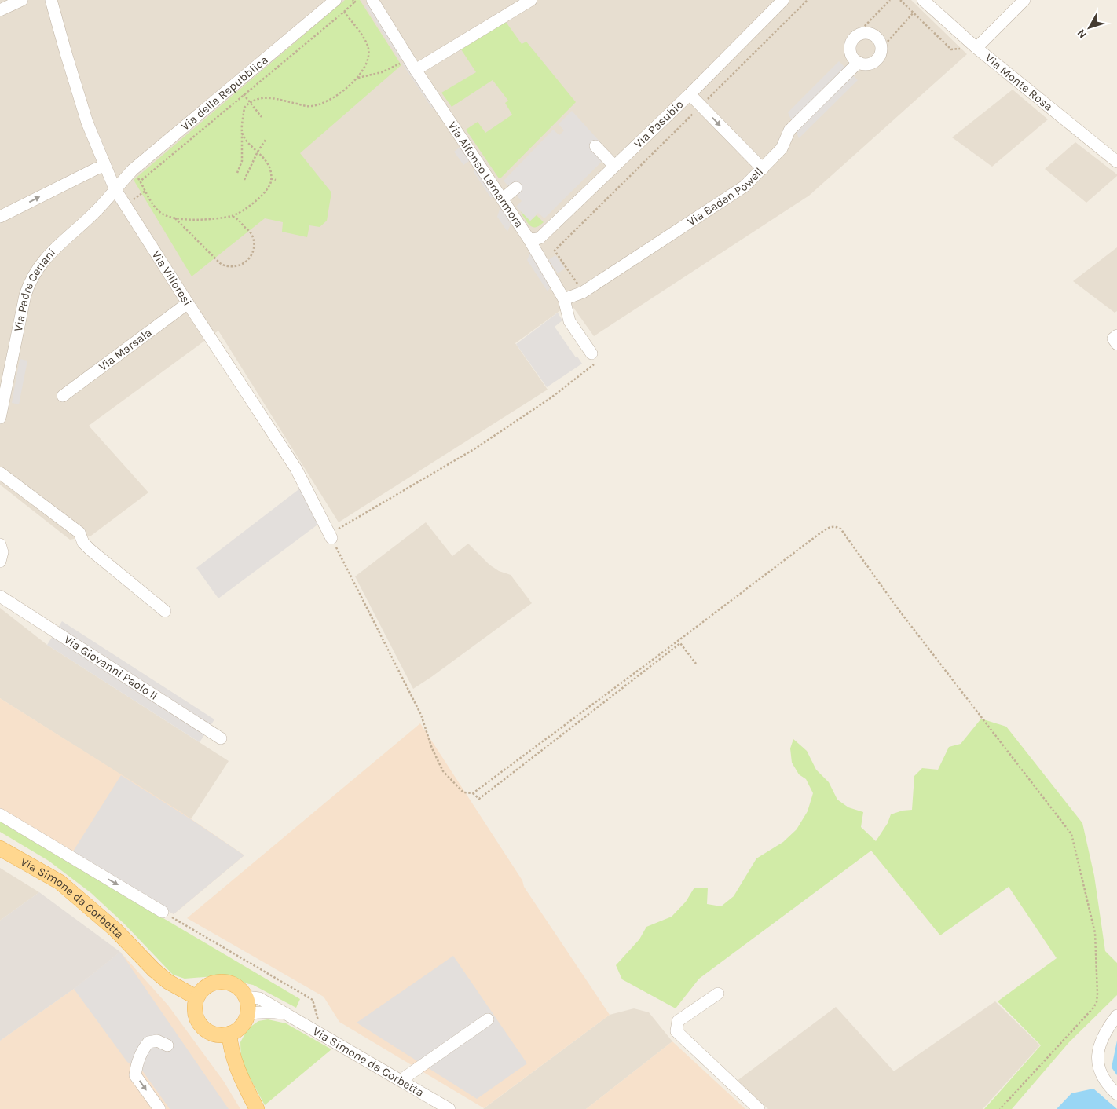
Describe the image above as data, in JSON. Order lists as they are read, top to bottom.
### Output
{
  "streets": {
    "main road": ["Via Simone da Corbetta"],
    "street": [
      "Via Monte Rosa",
      "Via della Repubblica",
      "Via Pasubio",
      "Via Alfonso Lamarmora",
      "Via Baden Powell",
      "Via Villoresi",
      "Via Padre Ceriani",
      "Via Marsala",
      "Via Giovanni Paolo II"
    ]
  },
  "crossings": [
    ["Via della Repubblica", "Via Villoresi"],
    ["Via della Repubblica", "Via Padre Ceriani"],
    ["Via Pasubio", "Via Alfonso Lamarmora"],
    ["Via Alfonso Lamarmora", "Via Baden Powell"],
    ["Via Villoresi", "Via Padre Ceriani"],
    ["Via Villoresi", "Via Marsala"]
  ],
  "north": "bottom left"
}
